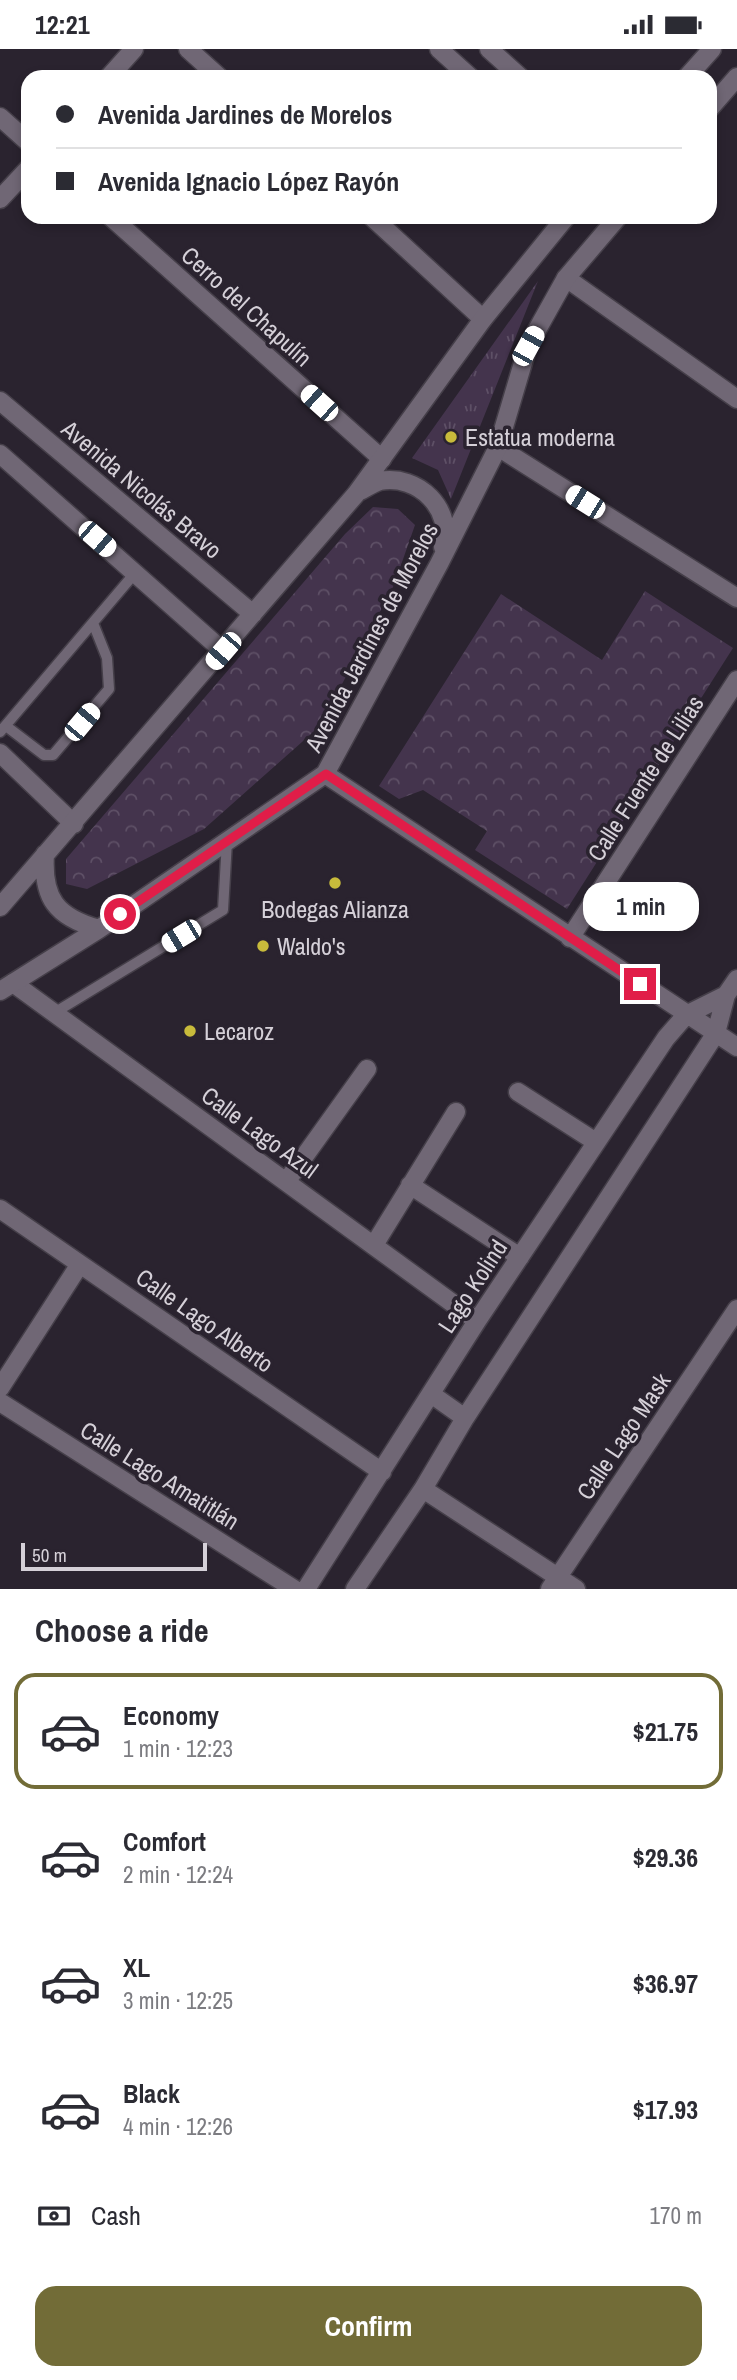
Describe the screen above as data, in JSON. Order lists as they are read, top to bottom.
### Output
{
  "streets": {
    "street": [
      "Cerro del Chapulín",
      "Avenida Nicolás Bravo",
      "Avenida Jardines de Morelos",
      "Calle Fuente de Lilias",
      "Calle Lago Azul",
      "Lago Kolind",
      "Calle Lago Alberto",
      "Calle Lago Mask",
      "Calle Lago Amatitlán"
    ]
  },
  "crossings": [
    ["Avenida Jardines de Morelos", "Calle Lago Azul"],
    ["Calle Lago Azul", "Lago Kolind"],
    ["Lago Kolind", "Calle Lago Alberto"]
  ],
  "places": [
    "Estatua moderna",
    "Bodegas Alianza",
    "Waldo's",
    "Lecaroz"
  ],
  "scale_bar": "50 m",
  "page": {
    "status": "12:21",
    "banner": ["Avenida Jardines de Morelos", "Avenida Ignacio López Rayón"],
    "bubble": "1 min",
    "scale": "50 m",
    "heading": "Choose a ride",
    "list": [
      {
        "name": "Economy",
        "note": "1 min · 12:23",
        "value": "$21.75"
      },
      {
        "name": "Comfort",
        "note": "2 min · 12:24",
        "value": "$29.36"
      },
      {
        "name": "XL",
        "note": "3 min · 12:25",
        "value": "$36.97"
      },
      {
        "name": "Black",
        "note": "4 min · 12:26",
        "value": "$17.93"
      }
    ],
    "pay": ["Cash", "170 m"],
    "buttons": "Confirm"
  }
}
